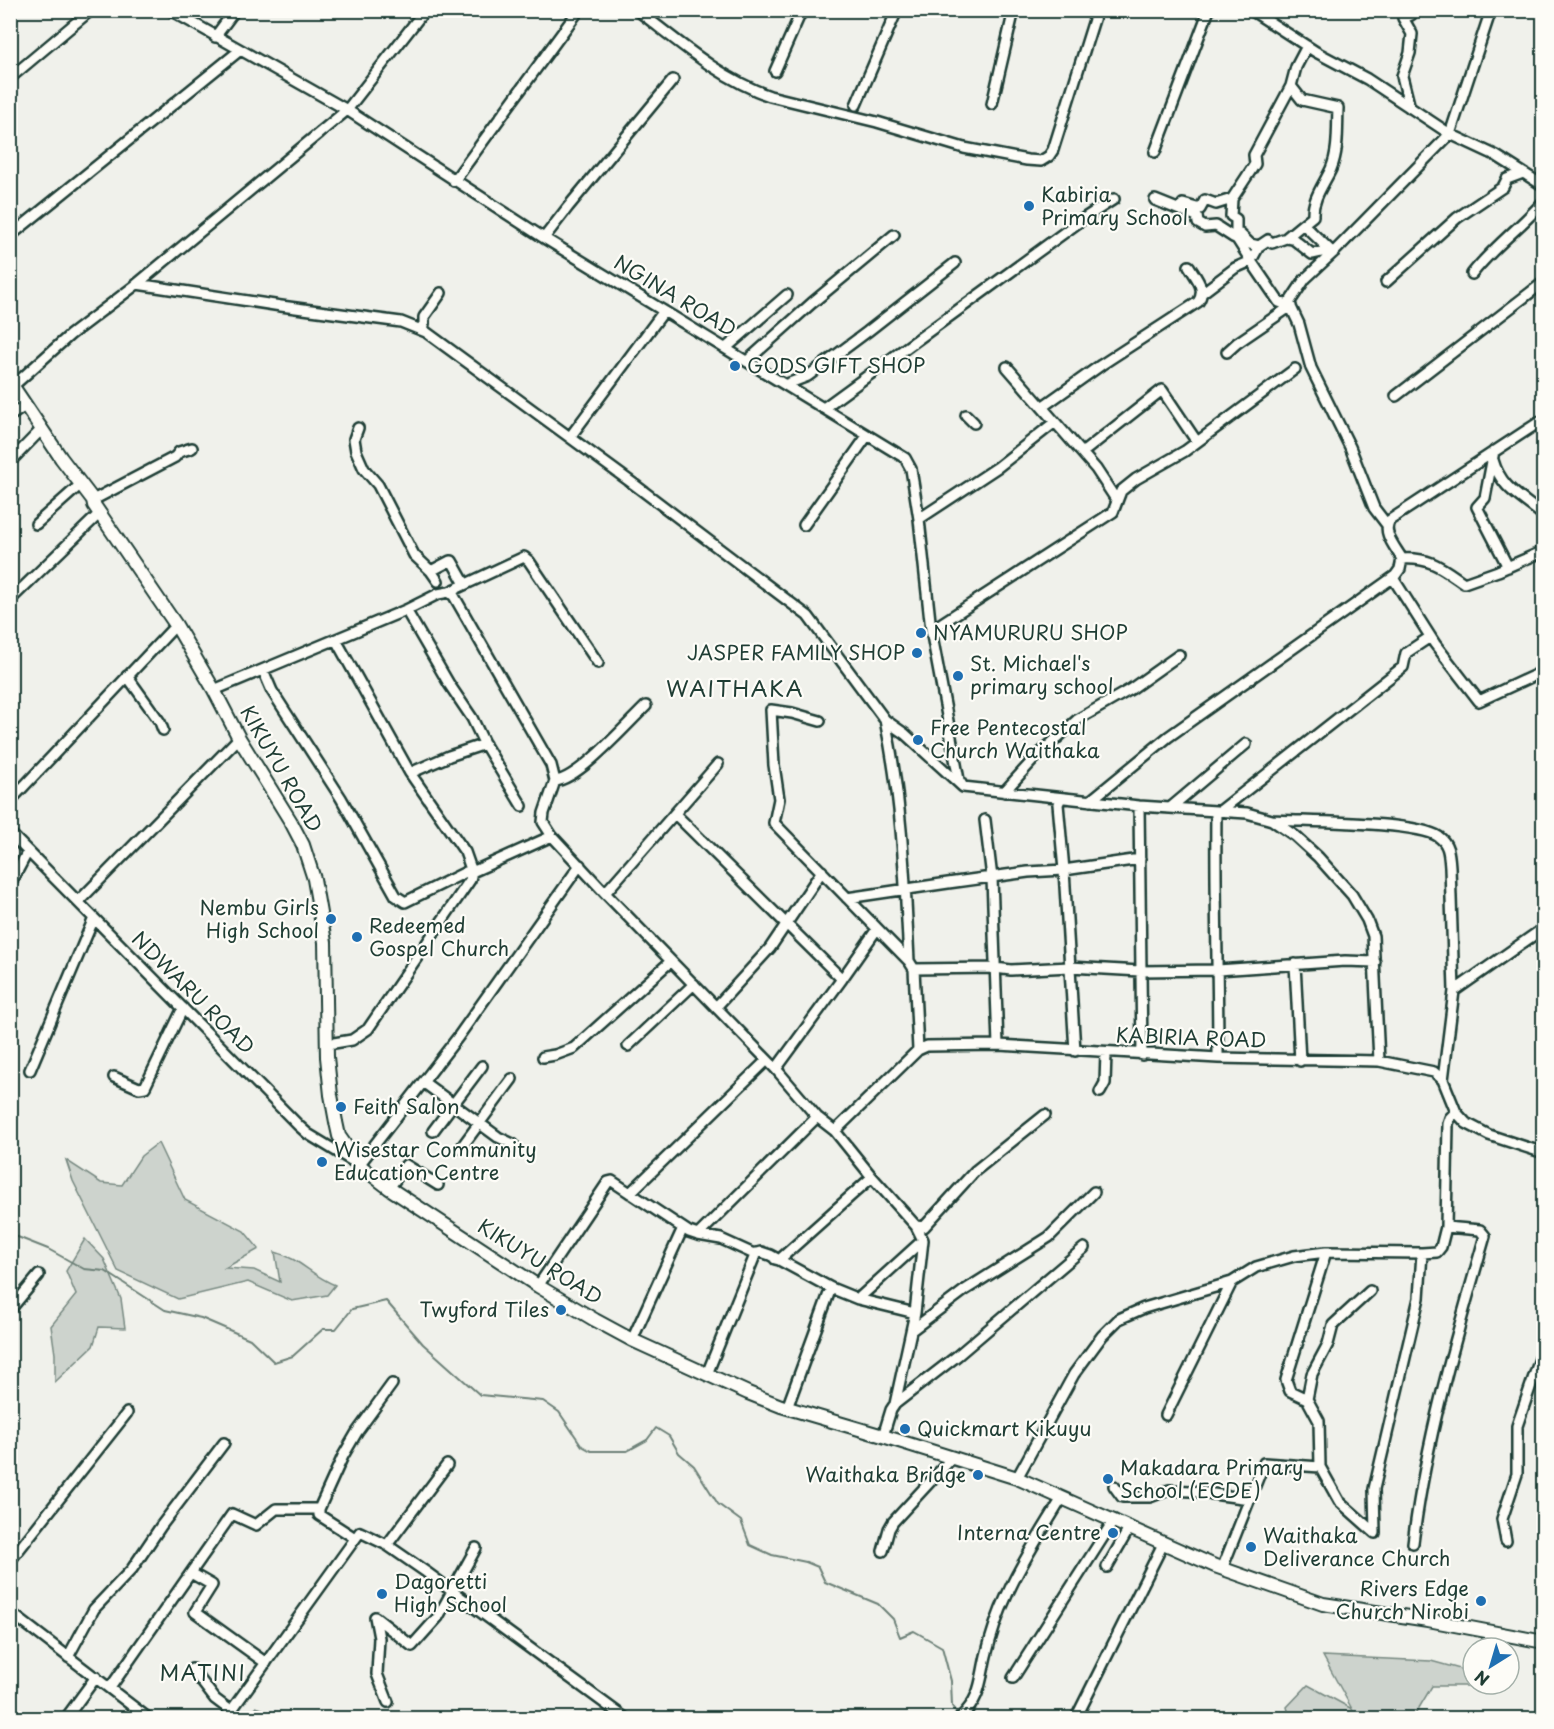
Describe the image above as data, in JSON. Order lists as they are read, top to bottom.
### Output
{
  "streets": {
    "main road": ["KIKUYU ROAD"],
    "street": ["NGINA ROAD", "NDWARU ROAD", "KABIRIA ROAD"]
  },
  "crossings": [
    ["KIKUYU ROAD", "NDWARU ROAD"]
  ],
  "districts": ["WAITHAKA", "MATINI"],
  "places": [
    "Kabiria Primary School",
    "GODS GIFT SHOP",
    "NYAMURURU SHOP",
    "JASPER FAMILY SHOP",
    "St. Michael's primary school",
    "Free Pentecostal Church Waithaka",
    "Nembu Girls High School",
    "Redeemed Gospel Church",
    "Feith Salon",
    "Wisestar Community Education Centre",
    "Twyford Tiles",
    "Quickmart Kikuyu",
    "Waithaka Bridge",
    "Makadara Primary School (ECDE)",
    "Interna Centre",
    "Waithaka Deliverance Church",
    "Dagoretti High School",
    "Rivers Edge Church Nirobi"
  ],
  "north": "bottom left"
}
